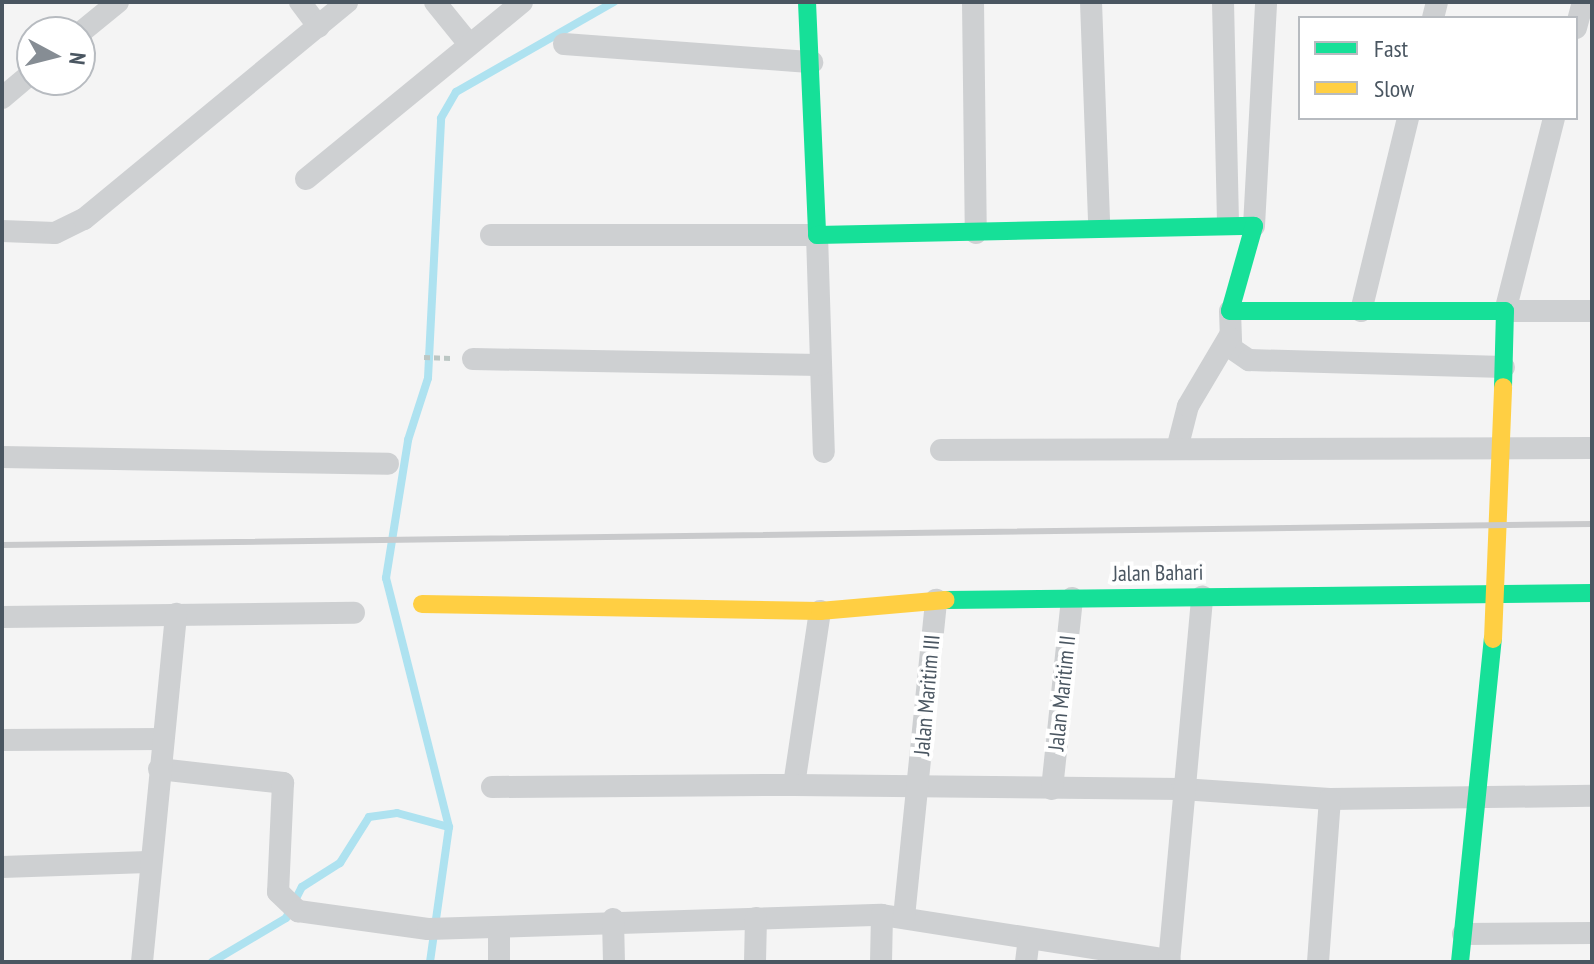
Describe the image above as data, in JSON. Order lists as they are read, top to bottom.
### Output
{
  "streets": {
    "street": ["Jalan Bahari", "Jalan Maritim II", "Jalan Maritim III"]
  },
  "crossings": [
    ["Jalan Bahari", "Jalan Maritim II"],
    ["Jalan Bahari", "Jalan Maritim III"]
  ],
  "legend": ["Fast", "Slow"],
  "north": "right"
}
